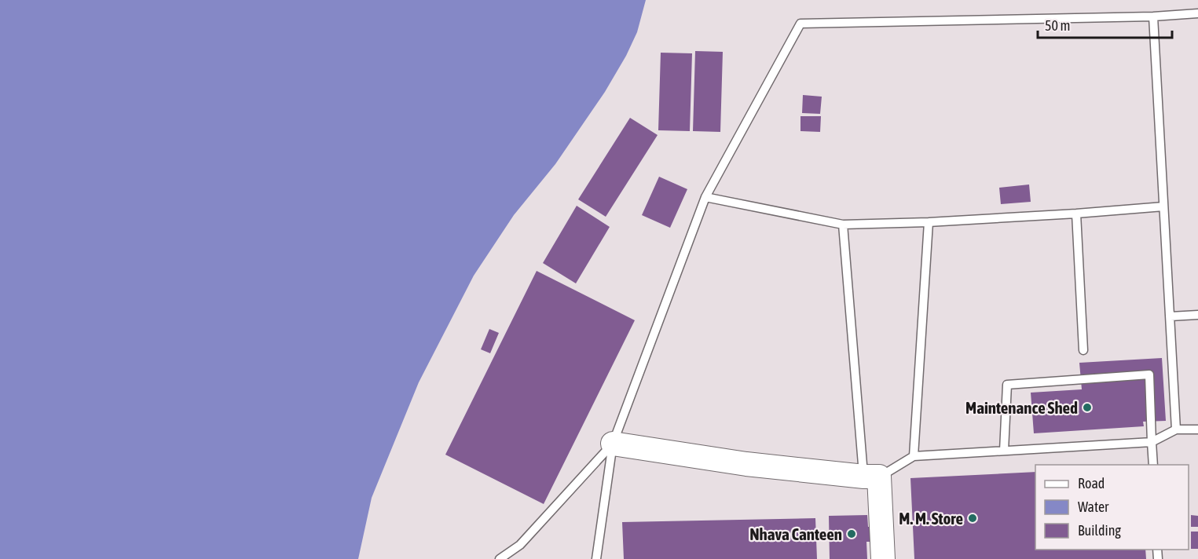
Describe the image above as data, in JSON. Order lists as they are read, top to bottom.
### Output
{
  "places": ["Maintenance Shed", "M. M. Store", "Nhava Canteen"],
  "legend": ["Road", "Water", "Building"],
  "scale_bar": "50 m"
}
